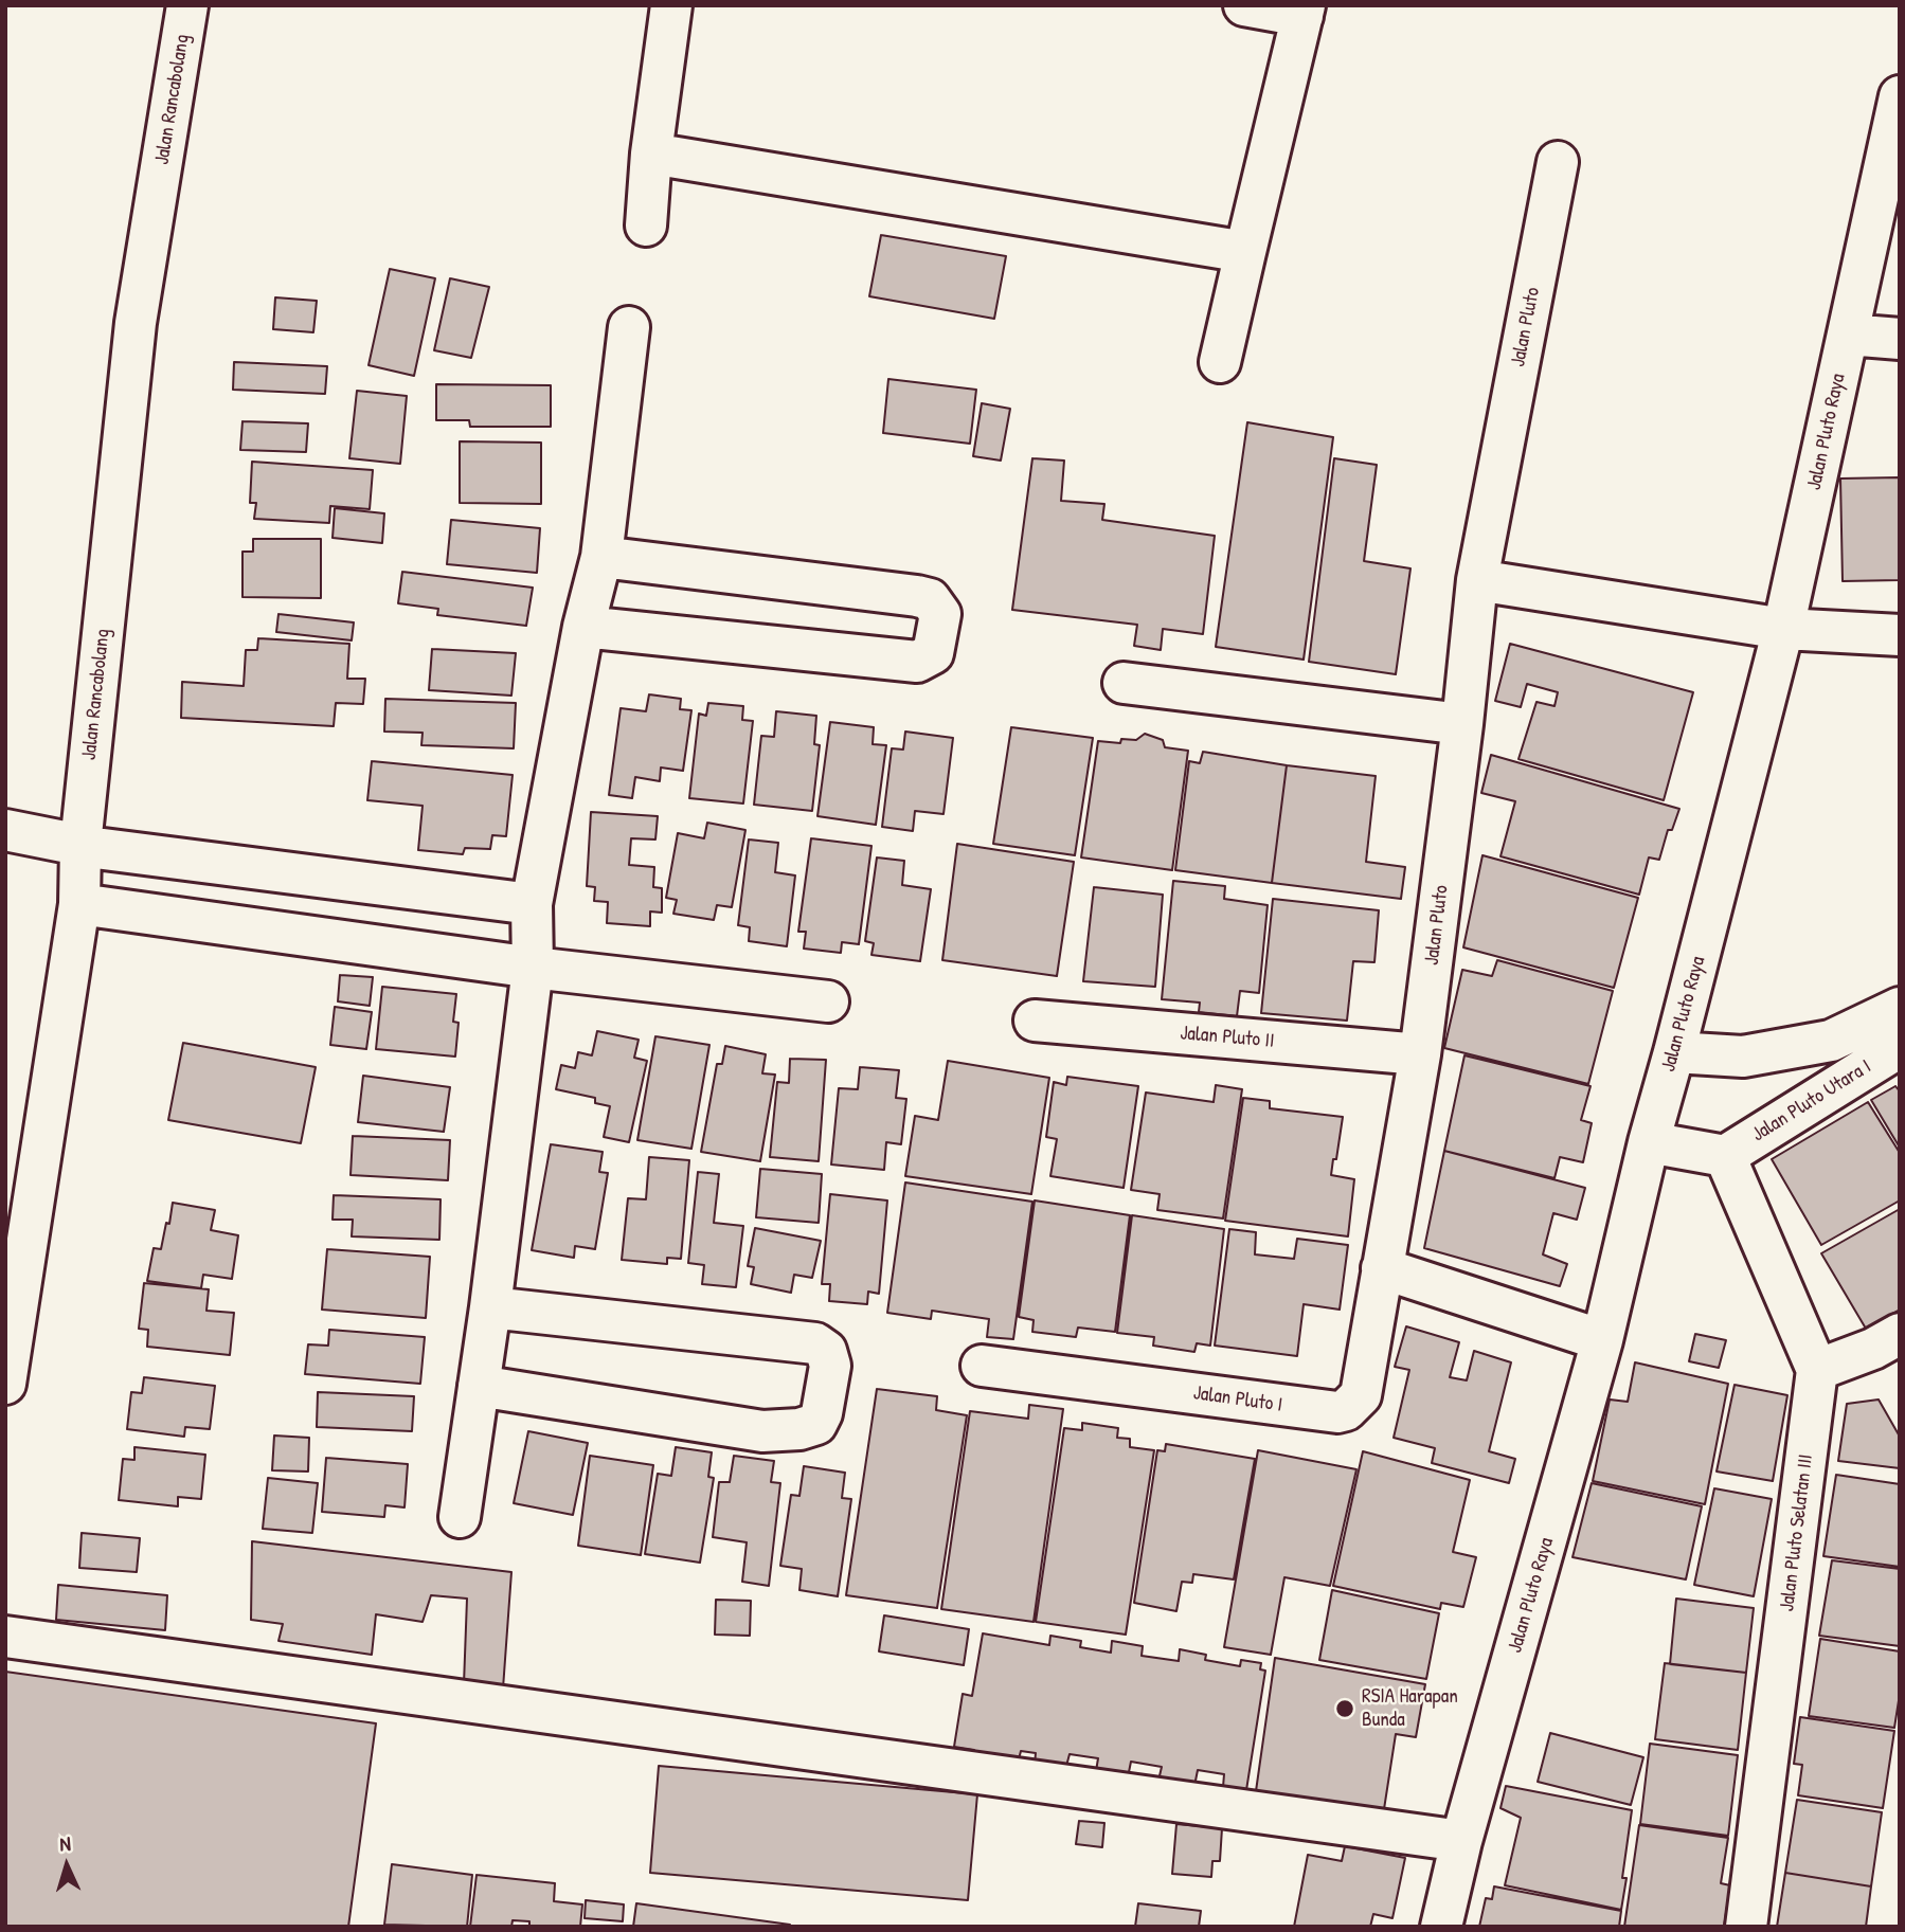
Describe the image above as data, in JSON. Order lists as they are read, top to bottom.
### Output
{
  "streets": {
    "street": [
      "Jalan Rancabolang",
      "Jalan Pluto",
      "Jalan Pluto Raya",
      "Jalan Pluto II",
      "Jalan Pluto Utara I",
      "Jalan Pluto I",
      "Jalan Pluto Selatan III"
    ]
  },
  "crossings": [
    ["Jalan Pluto", "Jalan Pluto II"],
    ["Jalan Pluto", "Jalan Pluto I"]
  ],
  "places": ["RSIA Harapan Bunda"],
  "north": "top"
}
